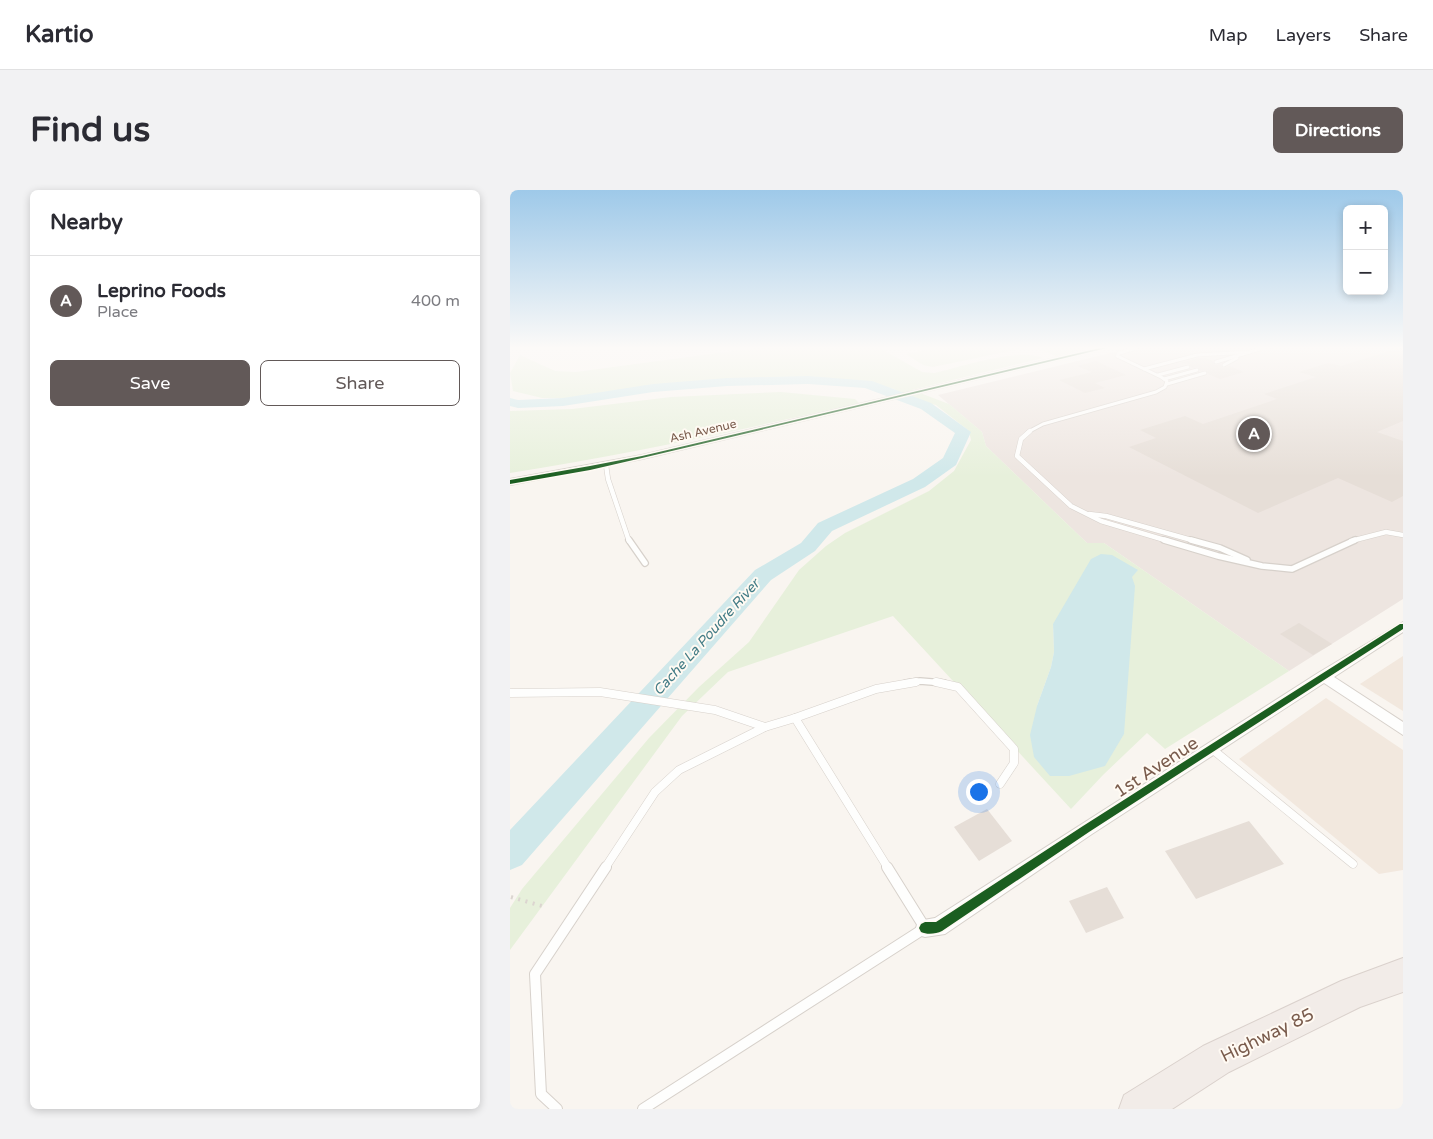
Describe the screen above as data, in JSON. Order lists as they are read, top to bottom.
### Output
{
  "streets": {
    "highway": ["Highway 85"],
    "street": ["Ash Avenue", "1st Avenue"]
  },
  "water": ["Cache La Poudre River"],
  "page": {
    "header": "Kartio",
    "nav": ["Map", "Layers", "Share"],
    "buttons": [
      "Directions",
      ["Save", "Share"]
    ],
    "title": "Find us",
    "heading": "Nearby",
    "map_buttons": ["+", "−"],
    "list": [
      {
        "mark": "A",
        "name": "Leprino Foods",
        "note": "Place",
        "value": "400 m"
      }
    ],
    "pins": "A"
  }
}
